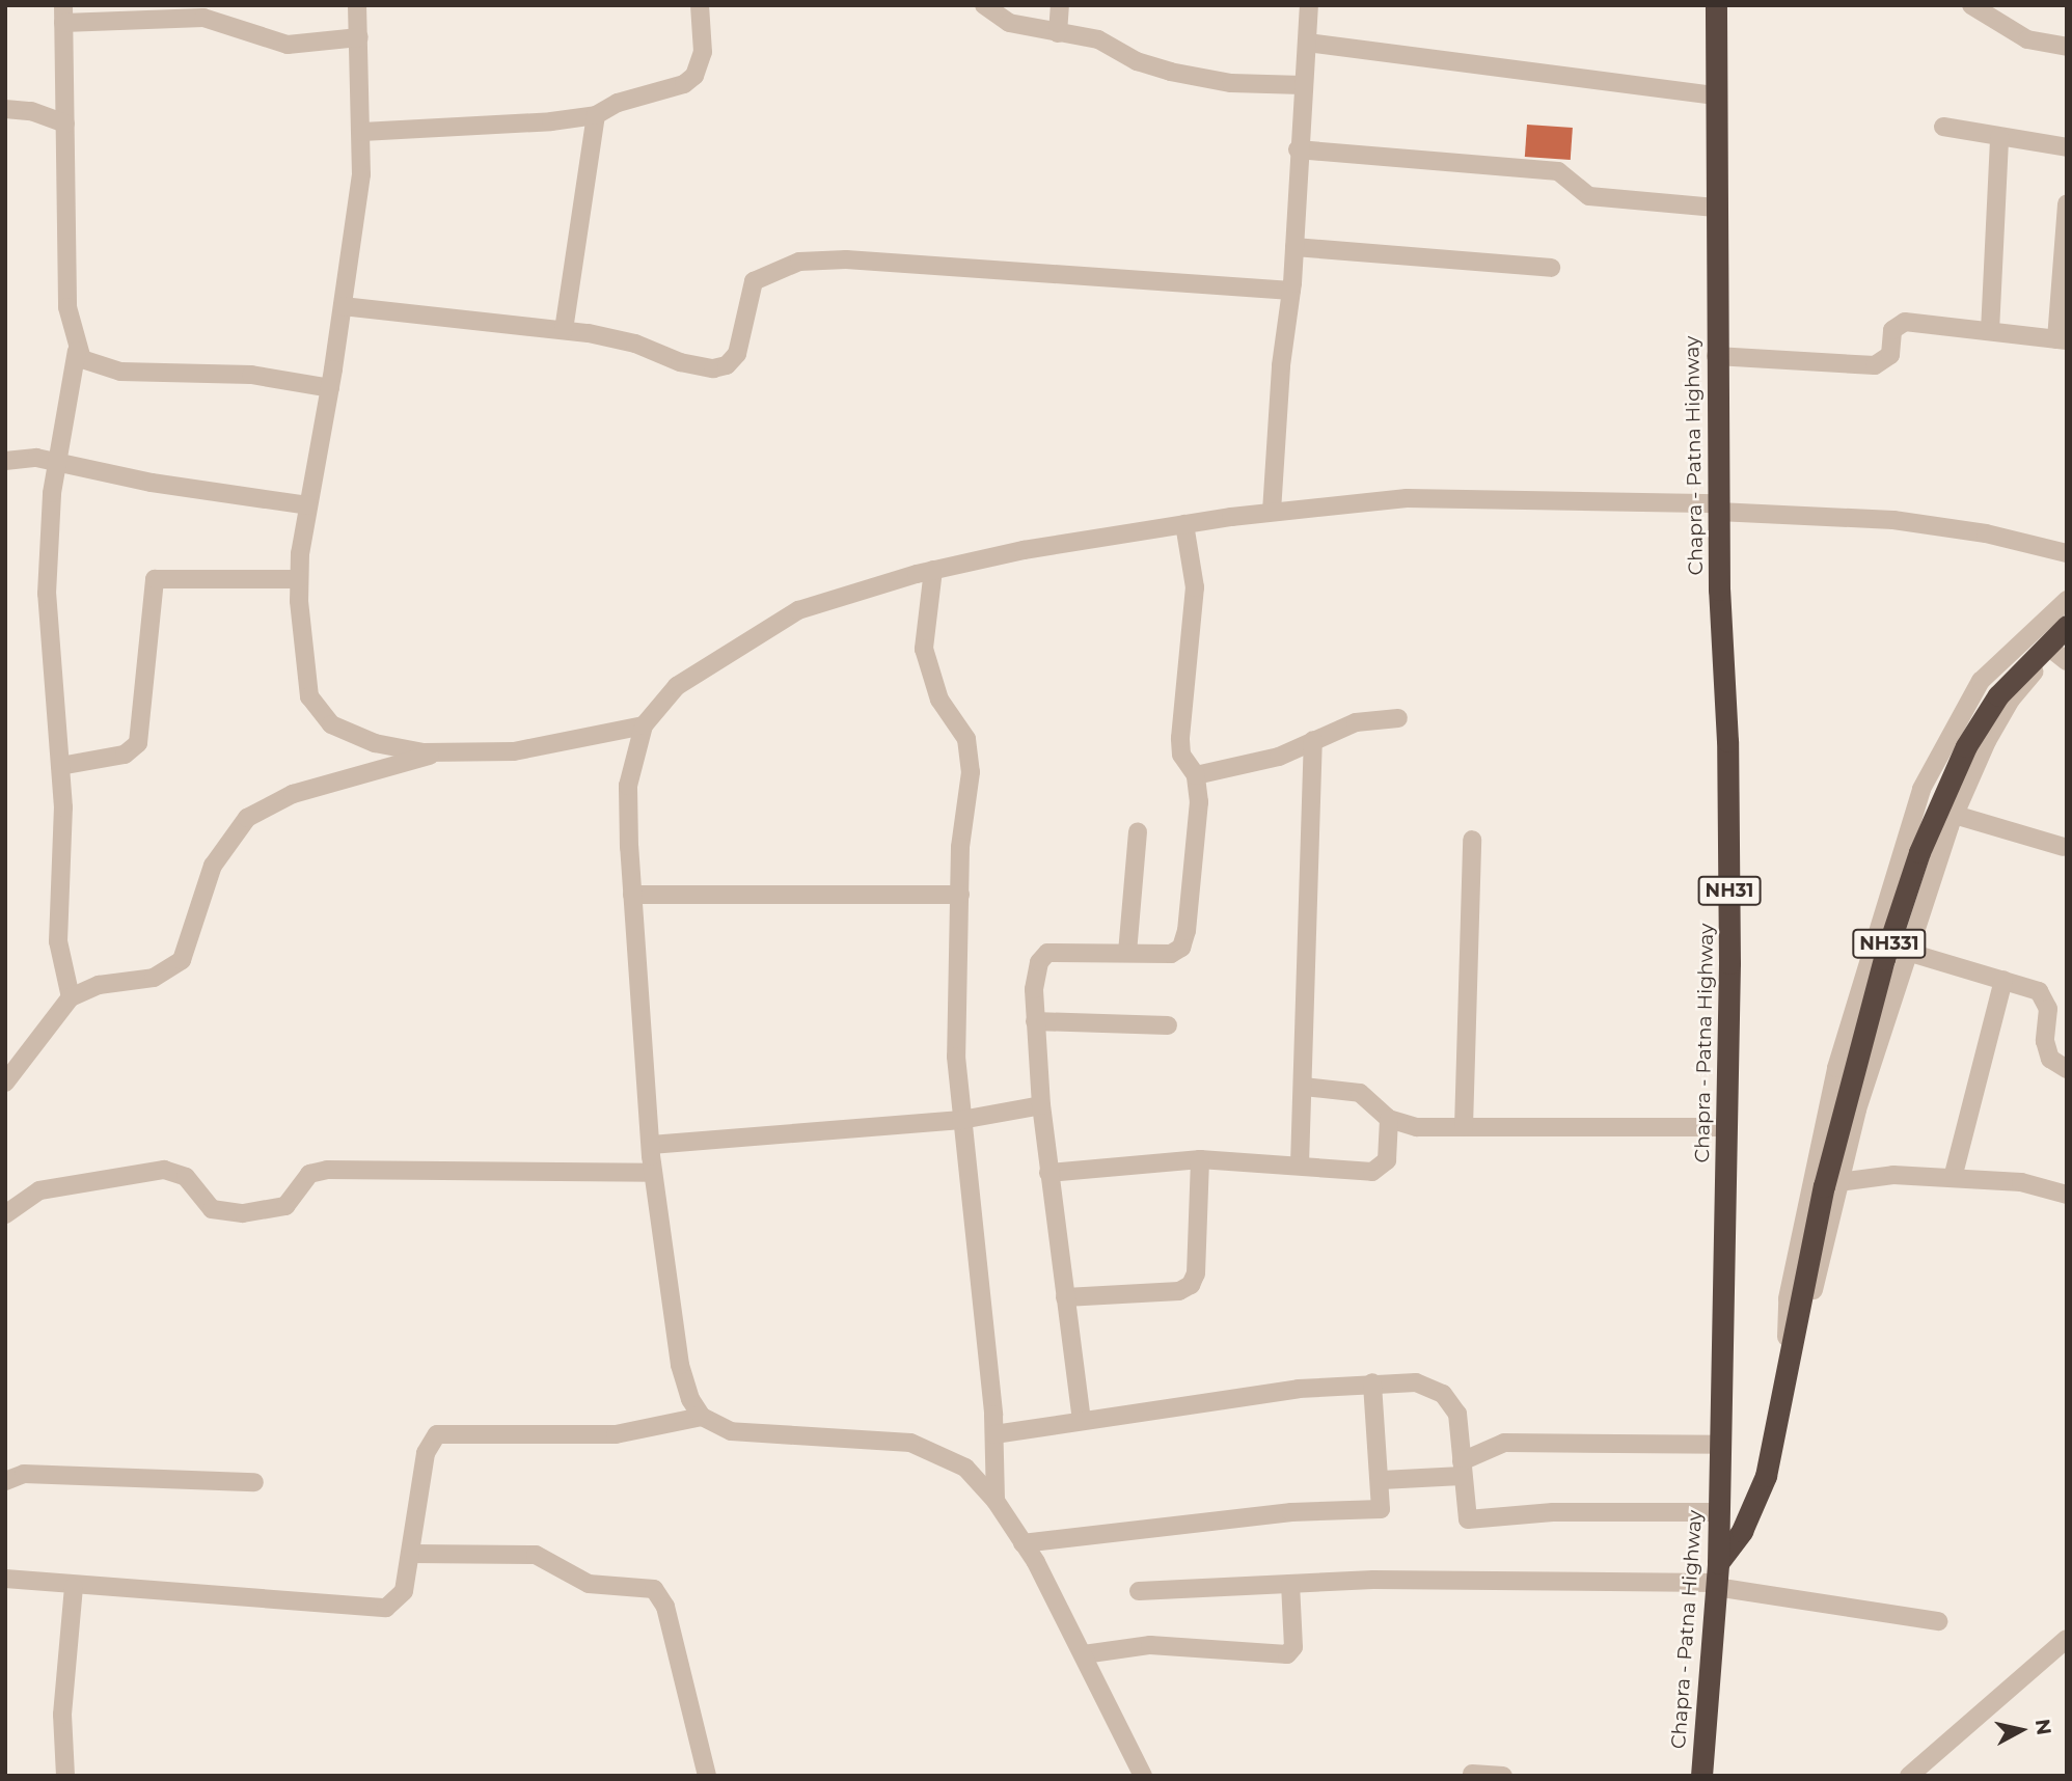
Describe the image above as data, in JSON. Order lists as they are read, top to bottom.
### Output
{
  "streets": {
    "highway": ["Chapra - Patna Highway", "NH31", "NH331"]
  },
  "crossings": [
    ["Chapra - Patna Highway", "NH331"]
  ],
  "north": "right"
}
